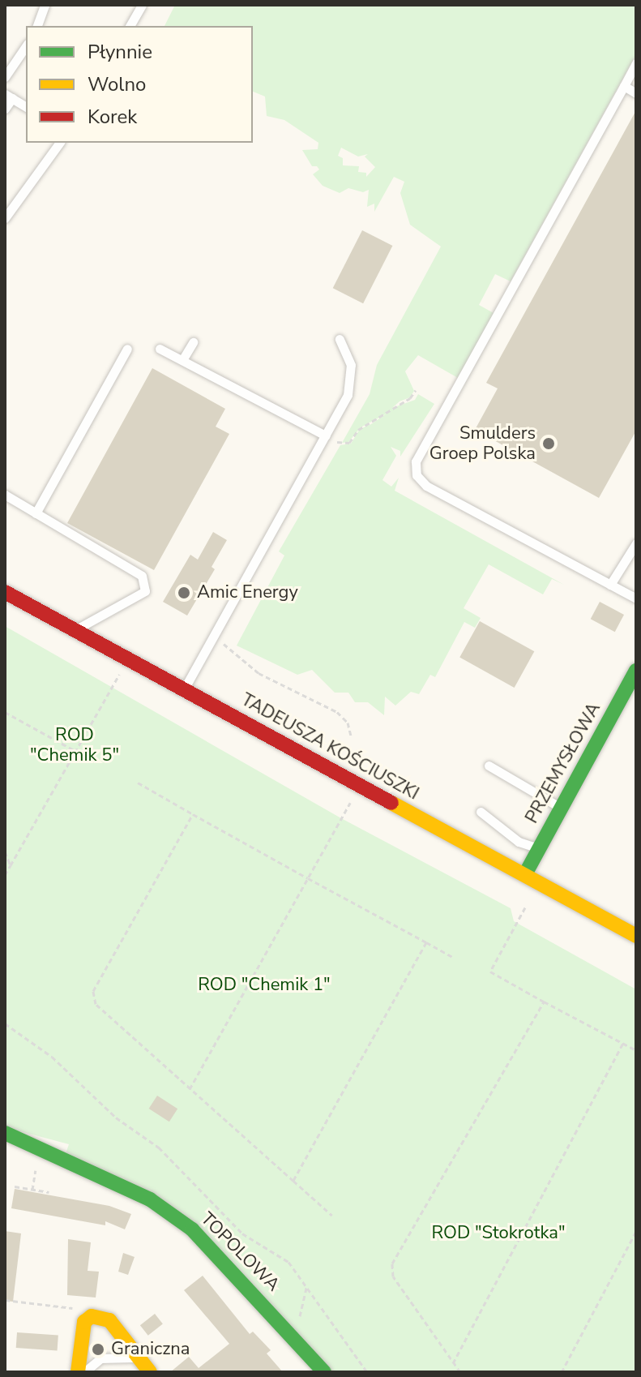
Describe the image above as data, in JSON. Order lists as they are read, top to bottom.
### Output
{
  "streets": {
    "street": ["TADEUSZA KOŚCIUSZKI", "PRZEMYSŁOWA", "TOPOLOWA"]
  },
  "crossings": [
    ["TADEUSZA KOŚCIUSZKI", "PRZEMYSŁOWA"]
  ],
  "parks": ["ROD \"Chemik 5\"", "ROD \"Chemik 1\"", "ROD \"Stokrotka\""],
  "places": ["Smulders Groep Polska", "Amic Energy", "Graniczna"],
  "legend": ["Płynnie", "Wolno", "Korek"]
}
